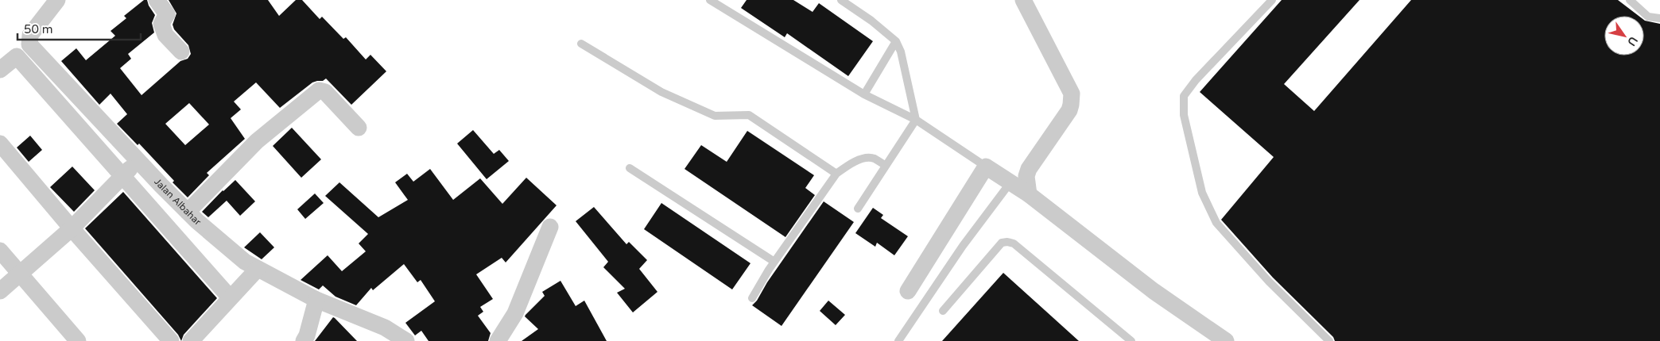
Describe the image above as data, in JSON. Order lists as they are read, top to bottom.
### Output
{
  "streets": {
    "street": ["Jalan Albahar"]
  },
  "scale_bar": "50 m",
  "north": "bottom right"
}
